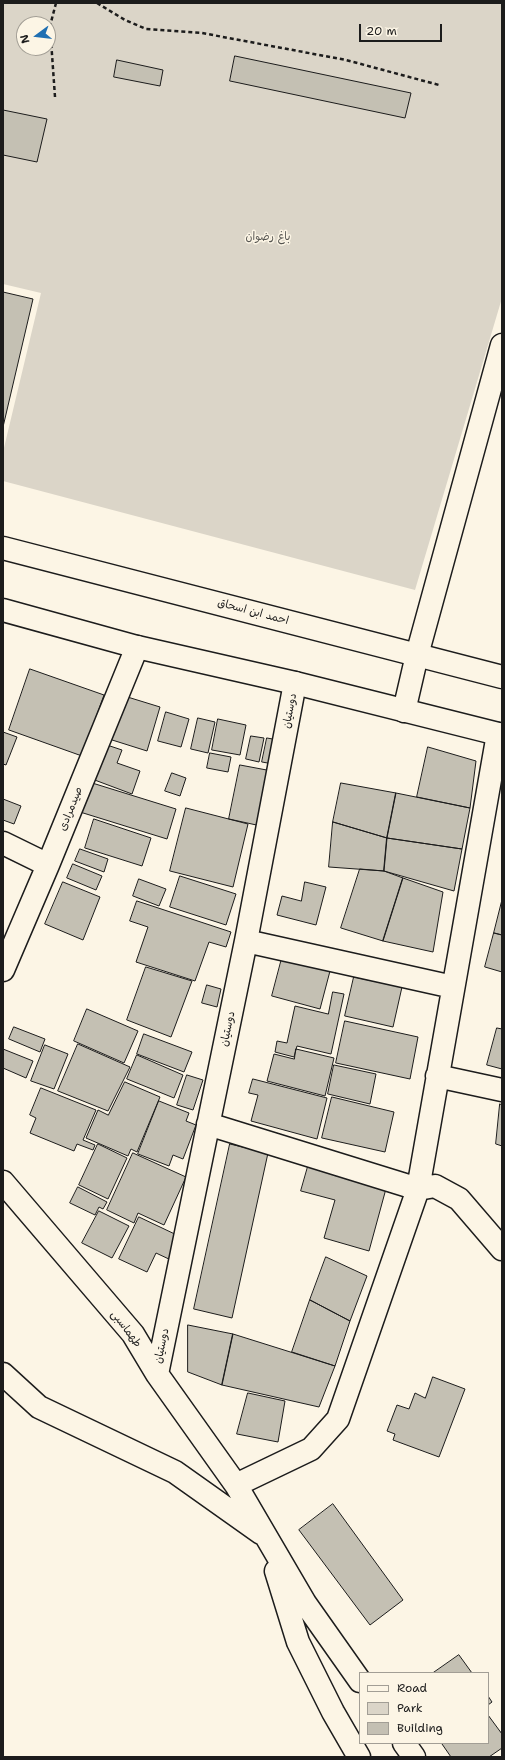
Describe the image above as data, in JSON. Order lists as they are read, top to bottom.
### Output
{
  "streets": {
    "street": [
      "احمد ابن اسحاق",
      "دوستیان",
      "صیدمرادی",
      "طهماسبی"
    ]
  },
  "crossings": [
    ["دوستیان", "طهماسبی"]
  ],
  "parks": ["باغ رضوان"],
  "legend": ["Road", "Park", "Building"],
  "scale_bar": "20 m",
  "north": "left"
}
